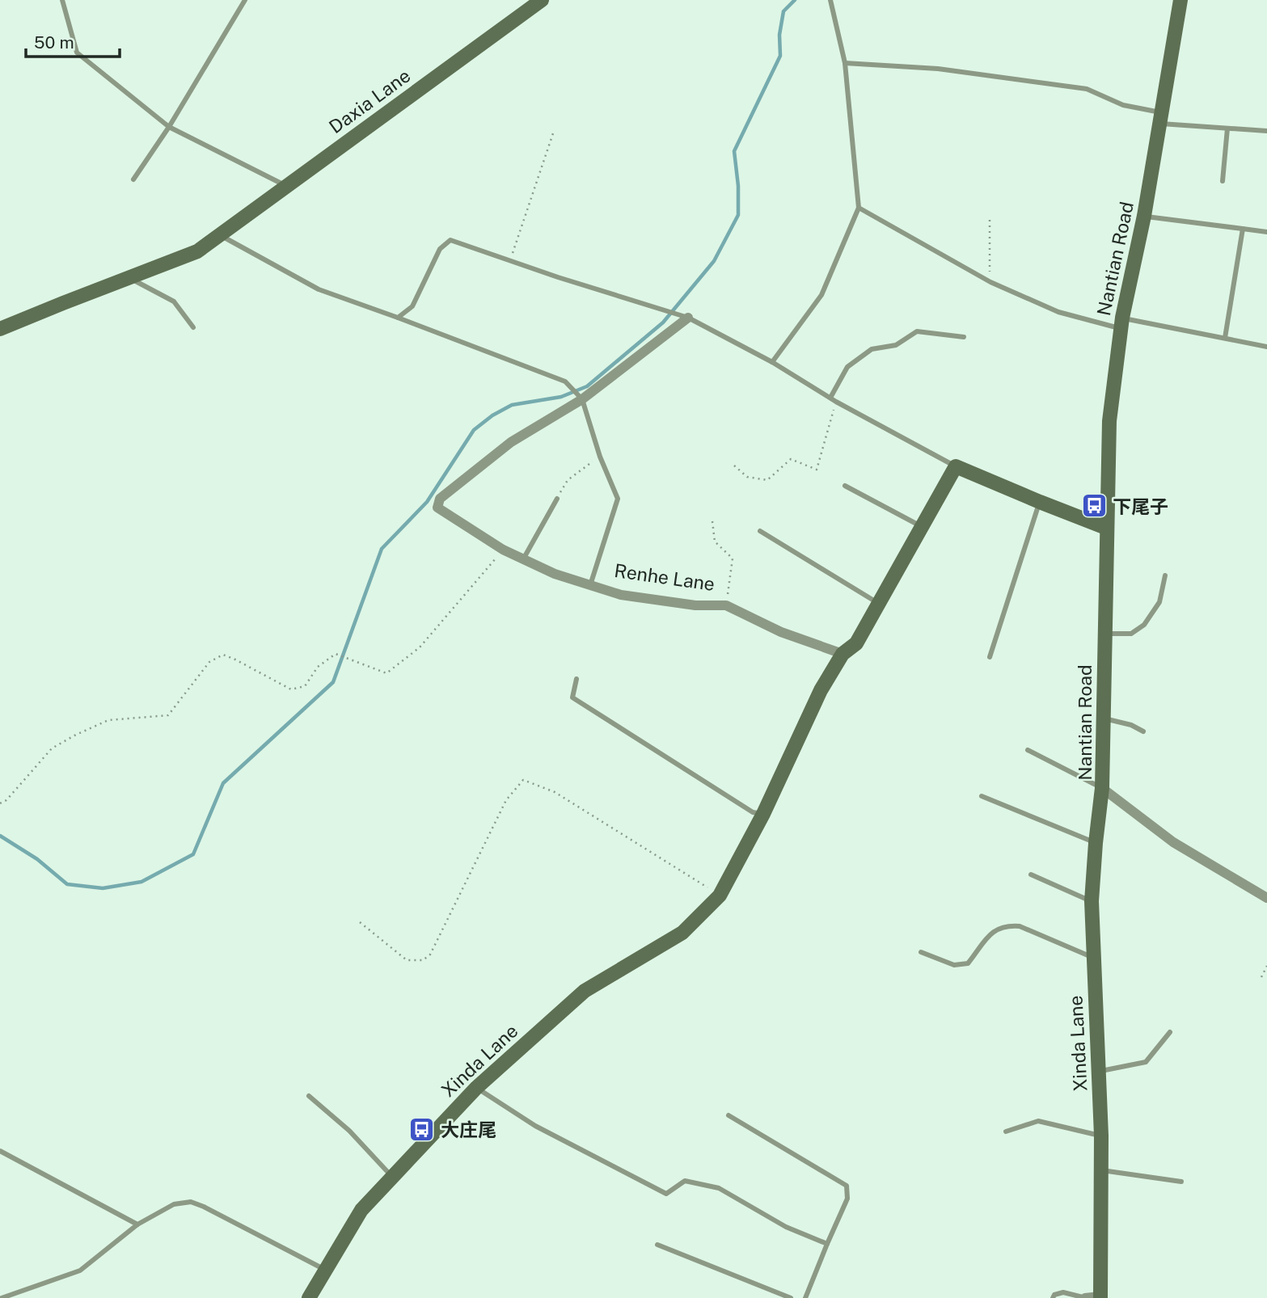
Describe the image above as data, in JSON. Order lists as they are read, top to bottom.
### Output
{
  "streets": {
    "street": [
      "Daxia Lane",
      "Nantian Road",
      "Renhe Lane",
      "Xinda Lane"
    ]
  },
  "crossings": [
    ["Nantian Road", "Xinda Lane"]
  ],
  "places": {
    "bus stop": ["下尾子", "大庄尾"]
  },
  "scale_bar": "50 m"
}
